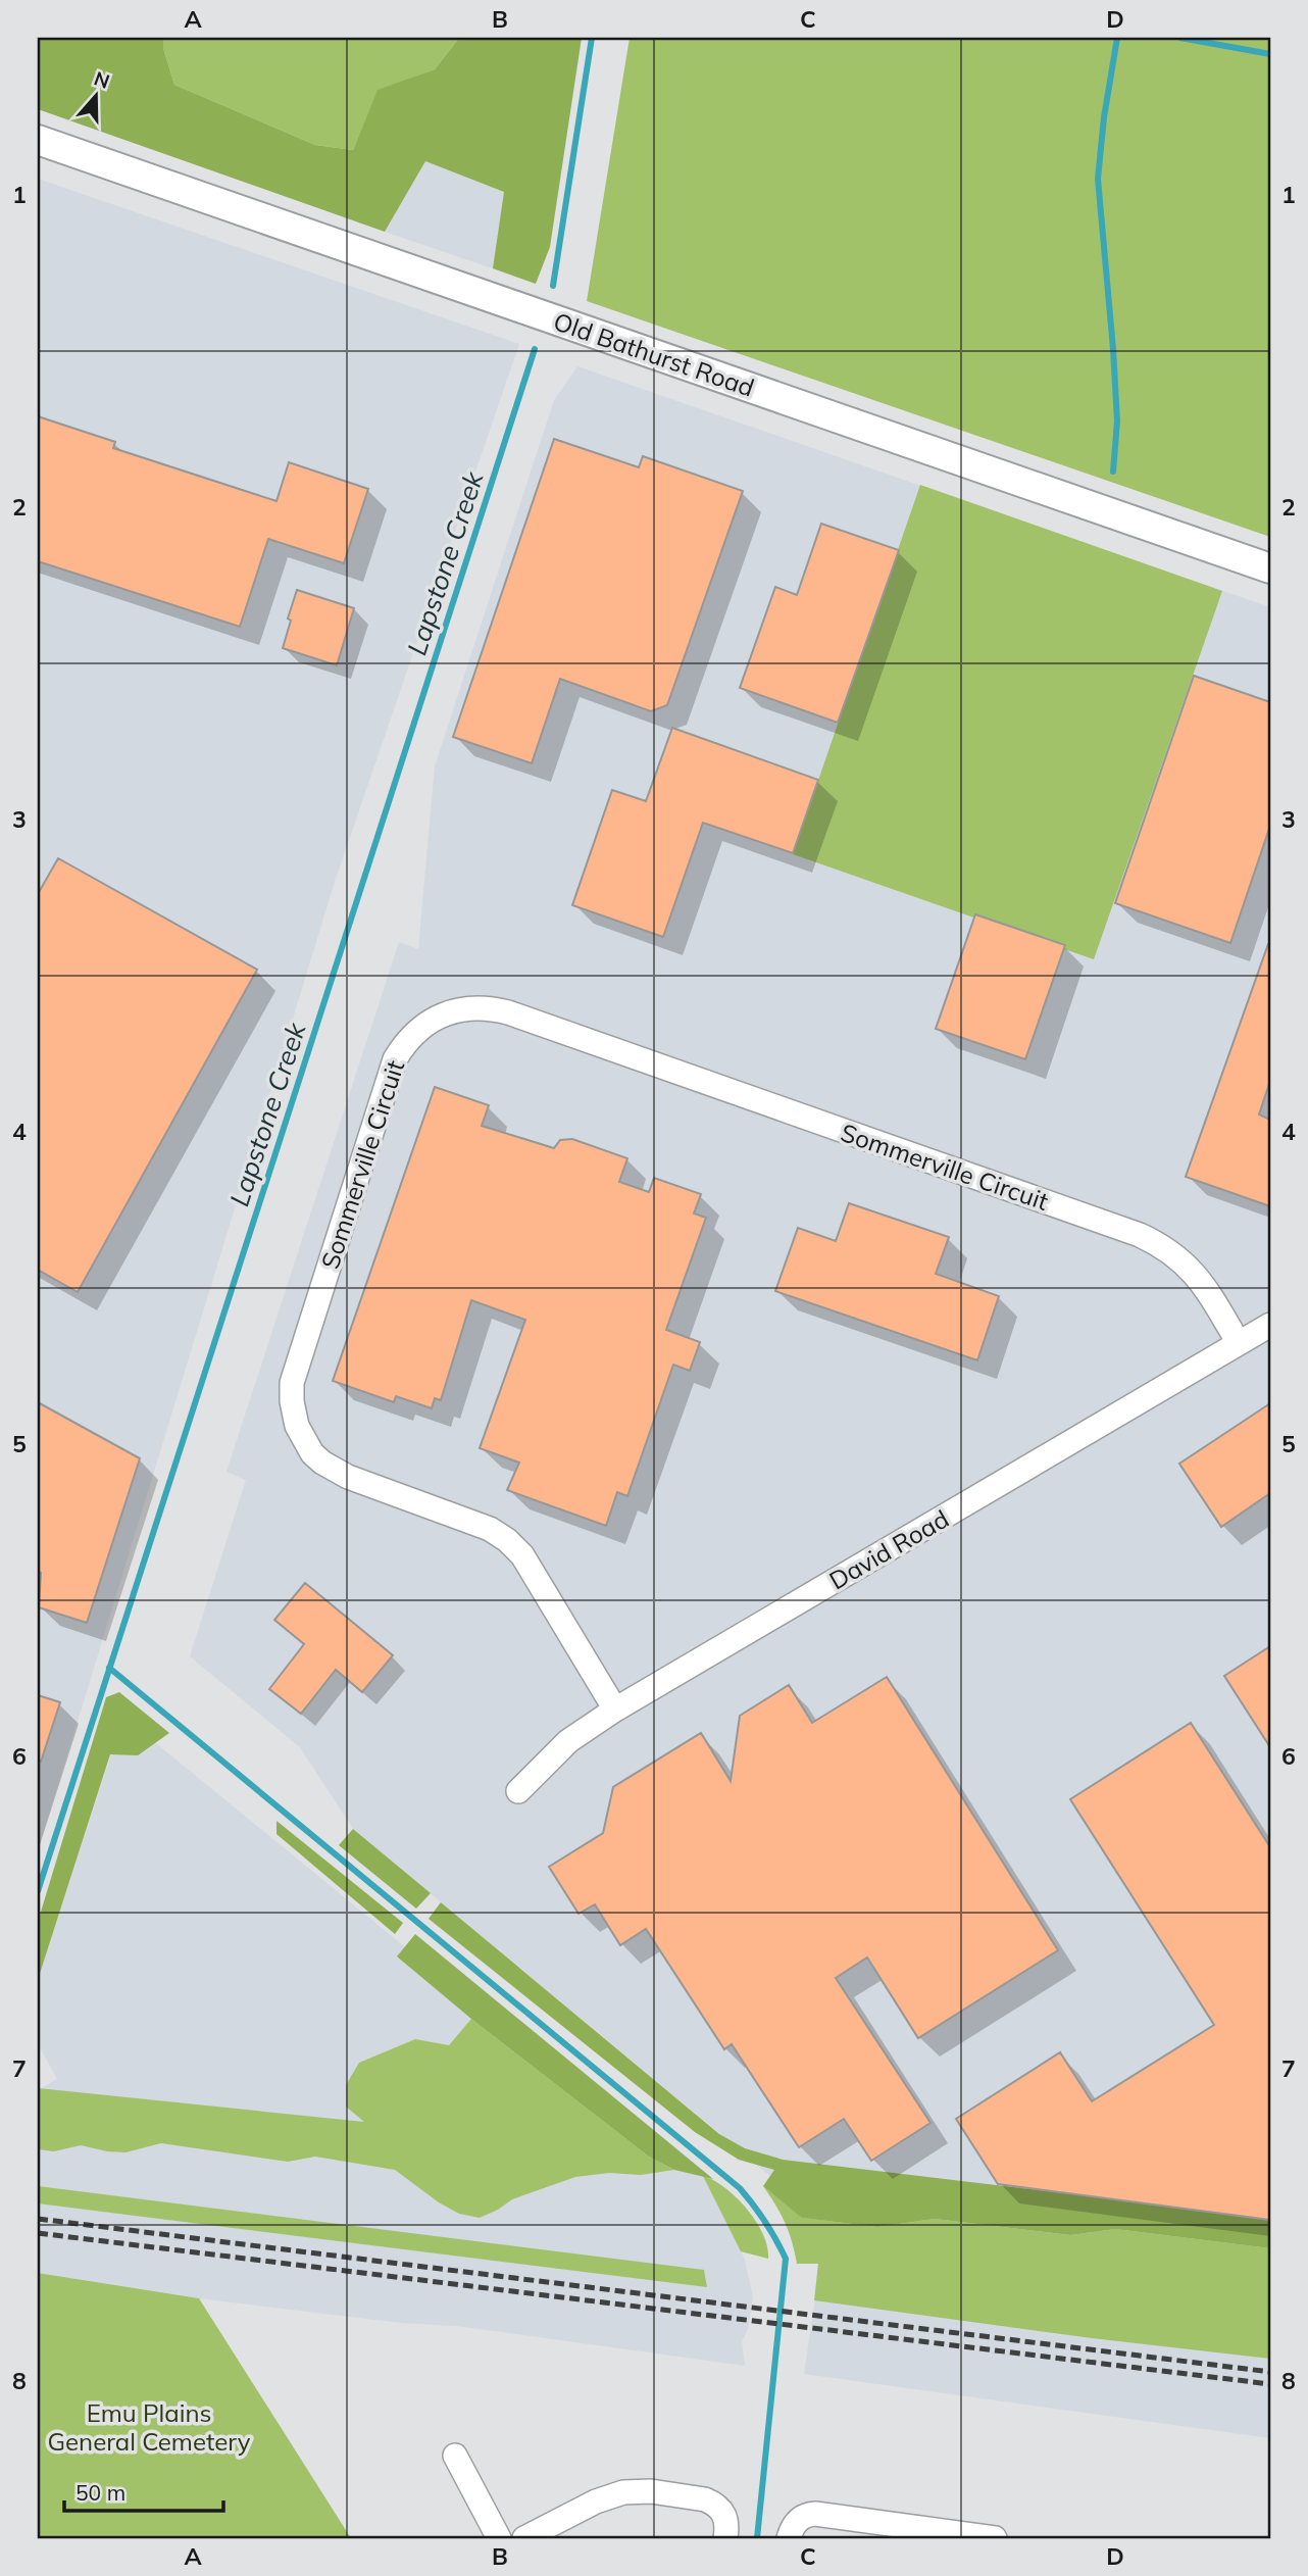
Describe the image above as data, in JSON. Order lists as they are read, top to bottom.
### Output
{
  "streets": {
    "main road": ["Old Bathurst Road"],
    "street": ["Sommerville Circuit", "David Road"]
  },
  "crossings": [
    ["Sommerville Circuit", "David Road"]
  ],
  "water": ["Lapstone Creek"],
  "parks": ["Emu Plains General Cemetery"],
  "scale_bar": "50 m",
  "north": "top",
  "grid": {
    "columns": [
      "A",
      "B",
      "C",
      "D"
    ],
    "rows": [
      "1",
      "2",
      "3",
      "4",
      "5",
      "6",
      "7",
      "8"
    ]
  }
}
